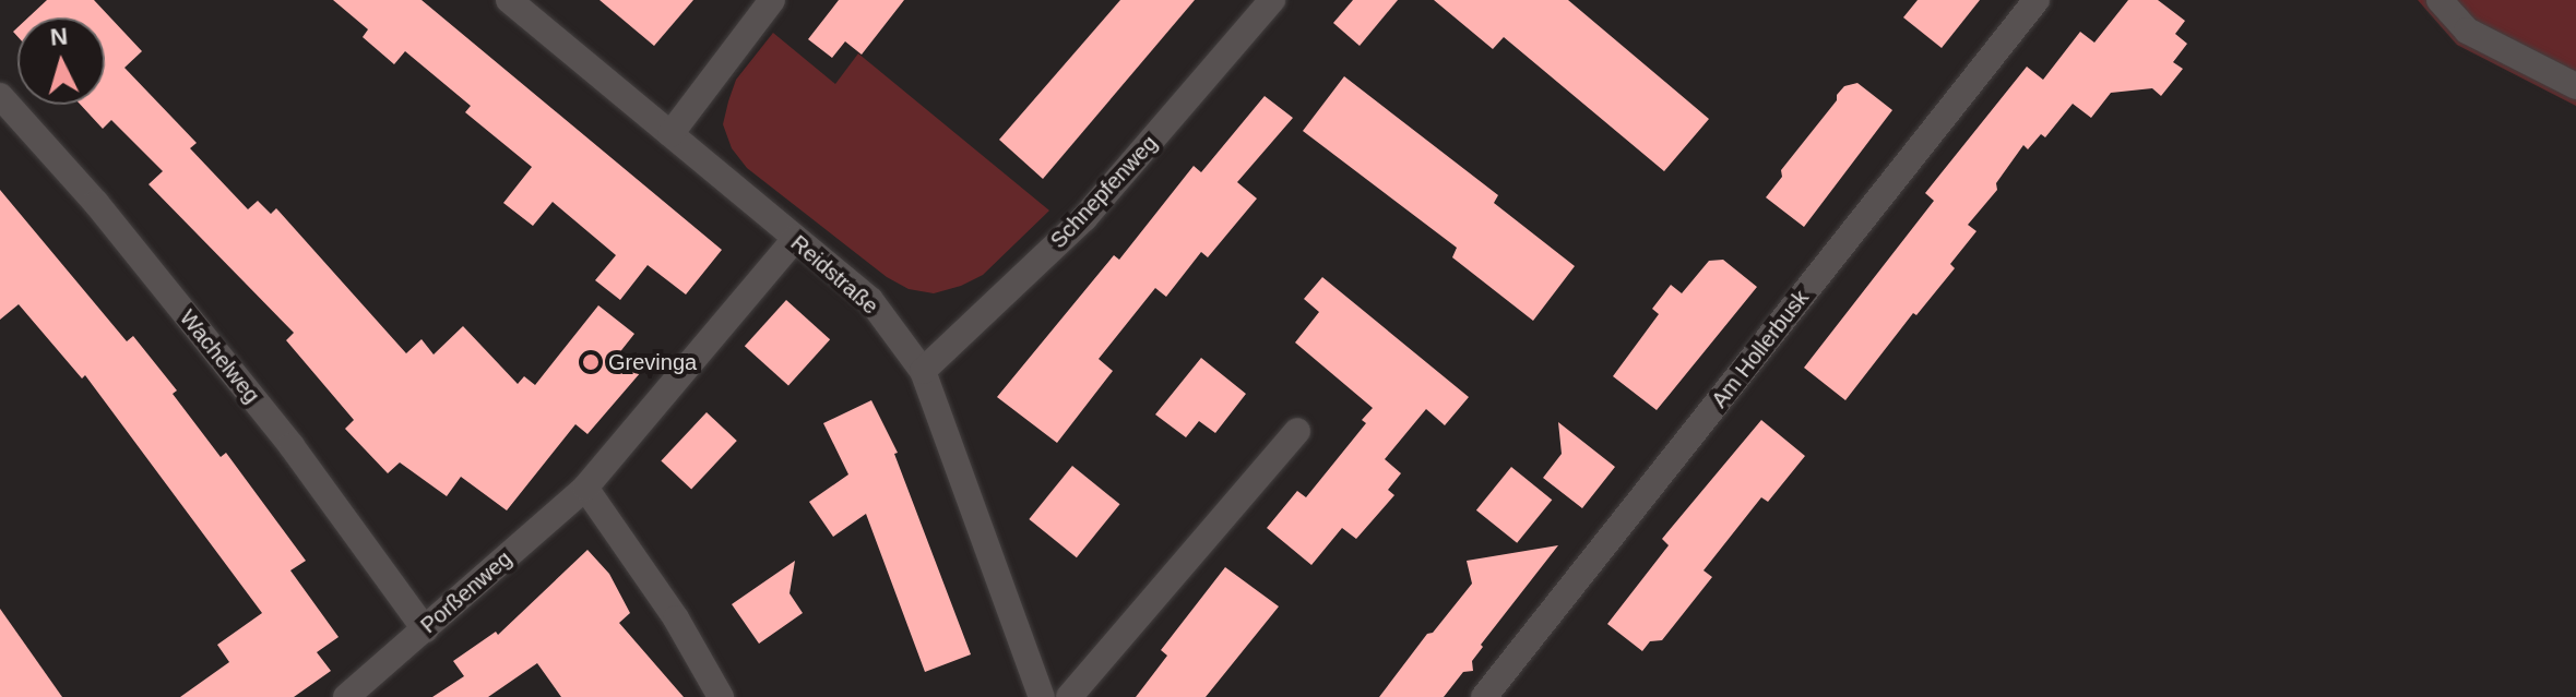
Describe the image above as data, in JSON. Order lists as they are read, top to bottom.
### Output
{
  "streets": {
    "street": [
      "Schnepfenweg",
      "Reidstraße",
      "Am Hollerbusk",
      "Wachelweg",
      "Porßenweg"
    ]
  },
  "crossings": [
    ["Schnepfenweg", "Reidstraße"],
    ["Reidstraße", "Porßenweg"],
    ["Wachelweg", "Porßenweg"]
  ],
  "places": ["Grevinga"],
  "north": "top"
}
